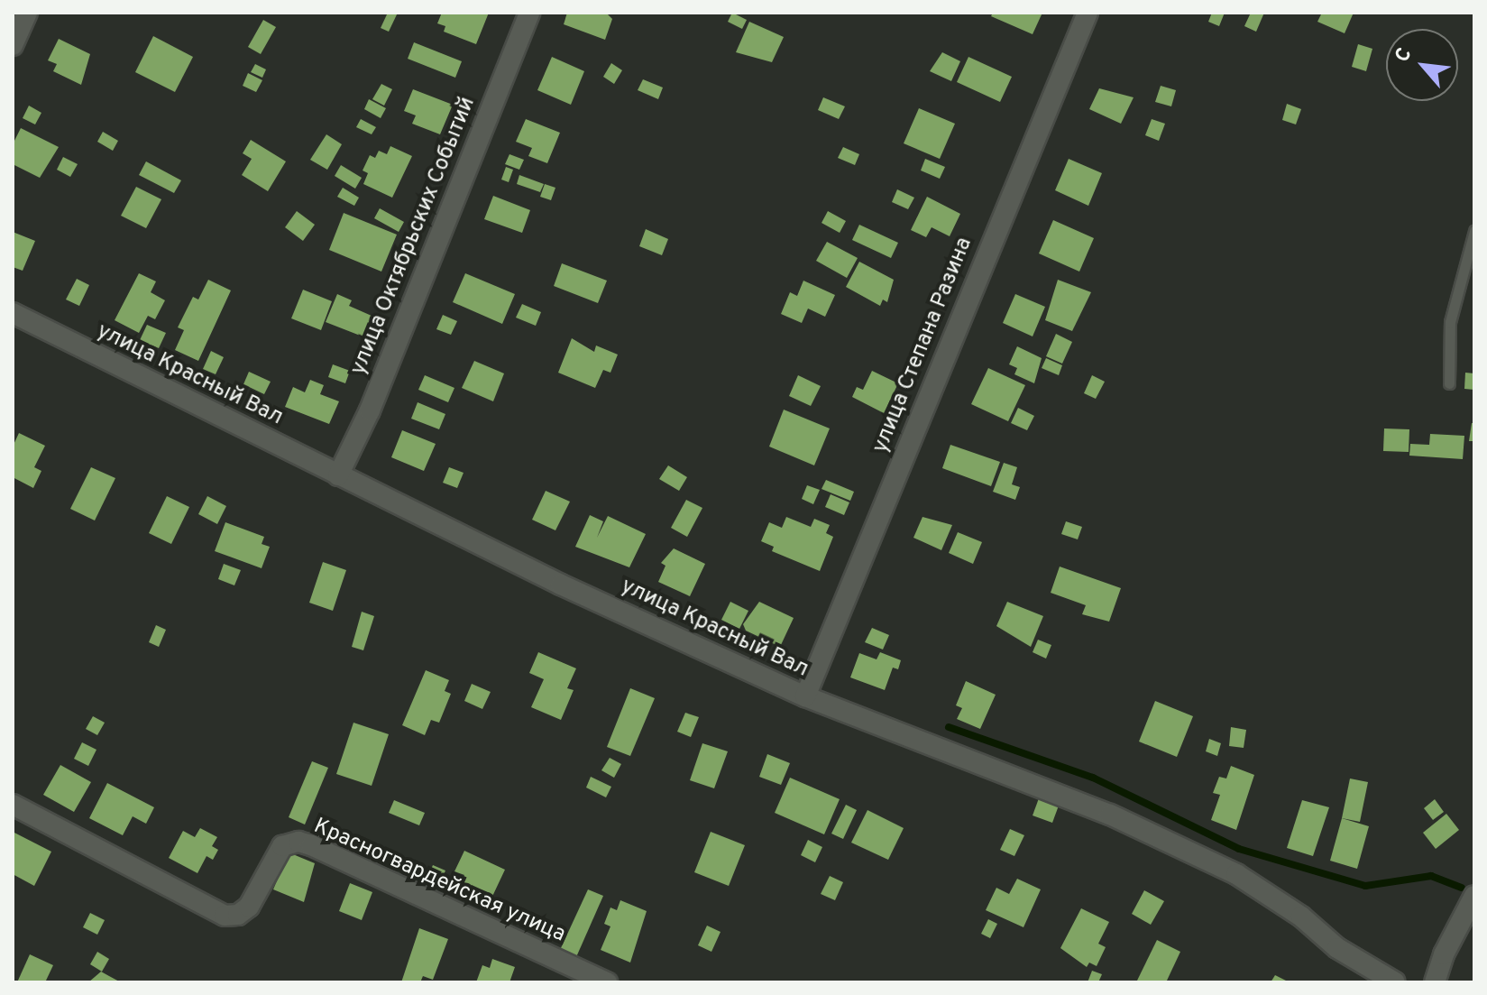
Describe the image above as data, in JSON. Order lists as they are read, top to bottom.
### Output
{
  "streets": {
    "street": [
      "улица Октябрьских Событий",
      "улица Степана Разина",
      "улица Красный Вал",
      "Красногвардейская улица"
    ]
  },
  "crossings": [
    ["улица Октябрьских Событий", "улица Красный Вал"],
    ["улица Степана Разина", "улица Красный Вал"]
  ],
  "north": "top left"
}
